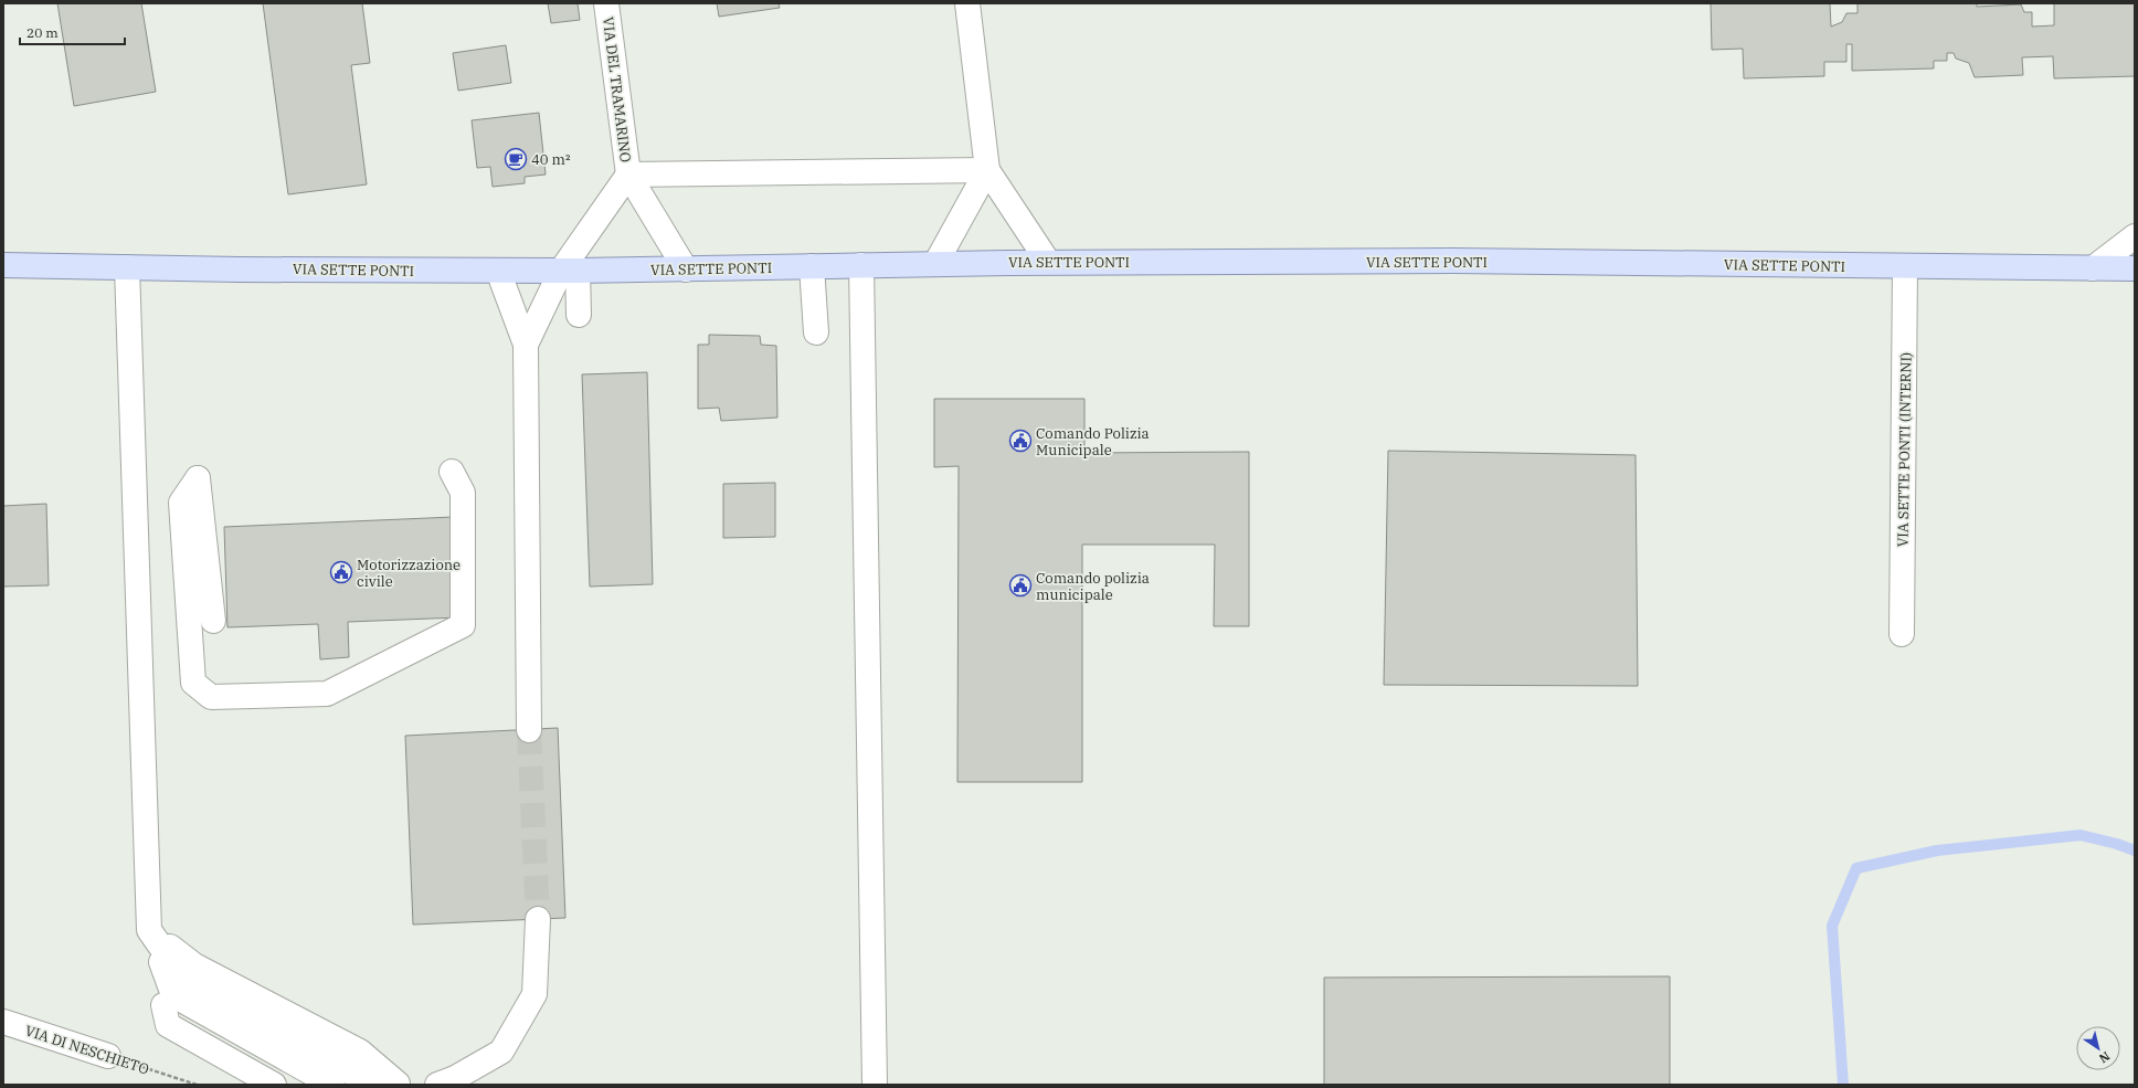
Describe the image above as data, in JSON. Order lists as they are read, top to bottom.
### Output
{
  "streets": {
    "main road": ["VIA SETTE PONTI"],
    "street": ["VIA DEL TRAMARINO", "VIA SETTE PONTI (INTERNI)", "VIA DI NESCHIETO"]
  },
  "crossings": [
    ["VIA DEL TRAMARINO", "VIA SETTE PONTI"],
    ["VIA SETTE PONTI", "VIA SETTE PONTI (INTERNI)"]
  ],
  "places": {
    "cafe": ["40 m²"],
    "public building": ["Comando Polizia Municipale", "Motorizzazione civile", "Comando polizia municipale"]
  },
  "scale_bar": "20 m",
  "north": "bottom right"
}
